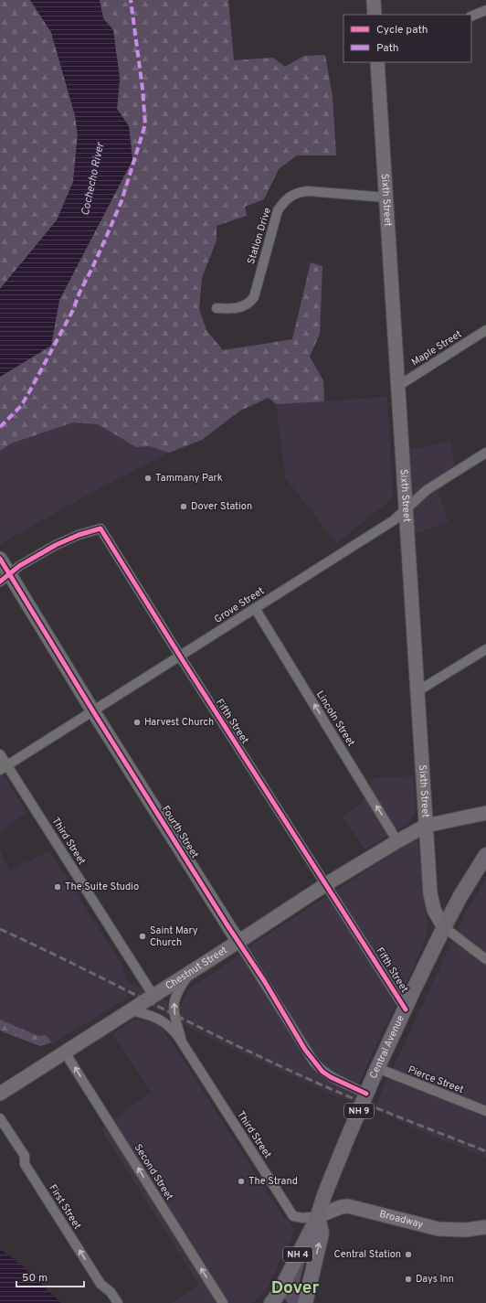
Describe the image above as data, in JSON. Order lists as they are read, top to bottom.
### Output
{
  "streets": {
    "main road": ["Central Avenue", "NH 9", "NH 4"],
    "street": [
      "Sixth Street",
      "Station Drive",
      "Maple Street",
      "Grove Street",
      "Lincoln Street",
      "Fifth Street",
      "Fourth Street",
      "Third Street",
      "Chestnut Street",
      "Pierce Street",
      "Second Street",
      "First Street",
      "Broadway"
    ]
  },
  "crossings": [
    ["Sixth Street", "Station Drive"],
    ["Sixth Street", "Maple Street"],
    ["Sixth Street", "Grove Street"],
    ["Sixth Street", "Chestnut Street"],
    ["Sixth Street", "Central Avenue"],
    ["Grove Street", "Lincoln Street"],
    ["Grove Street", "Fifth Street"],
    ["Grove Street", "Fourth Street"],
    ["Grove Street", "Third Street"],
    ["Lincoln Street", "Chestnut Street"],
    ["Fifth Street", "Fourth Street"],
    ["Fifth Street", "Chestnut Street"],
    ["Fifth Street", "Central Avenue"],
    ["Fourth Street", "Chestnut Street"],
    ["Fourth Street", "Central Avenue"],
    ["Third Street", "Chestnut Street"],
    ["Third Street", "Central Avenue"],
    ["Third Street", "NH 9"],
    ["Third Street", "Broadway"],
    ["Chestnut Street", "Second Street"],
    ["Central Avenue", "Pierce Street"],
    ["Central Avenue", "NH 9"],
    ["Central Avenue", "Broadway"],
    ["NH 9", "Broadway"]
  ],
  "one_way": ["Lincoln Street", "Second Street", "First Street"],
  "districts": ["Dover"],
  "water": ["Cochecho River"],
  "places": [
    "Tammany Park",
    "Dover Station",
    "Harvest Church",
    "The Suite Studio",
    "Saint Mary Church",
    "The Strand",
    "Central Station",
    "Days Inn"
  ],
  "legend": ["Cycle path", "Path"],
  "scale_bar": "50 m"
}
